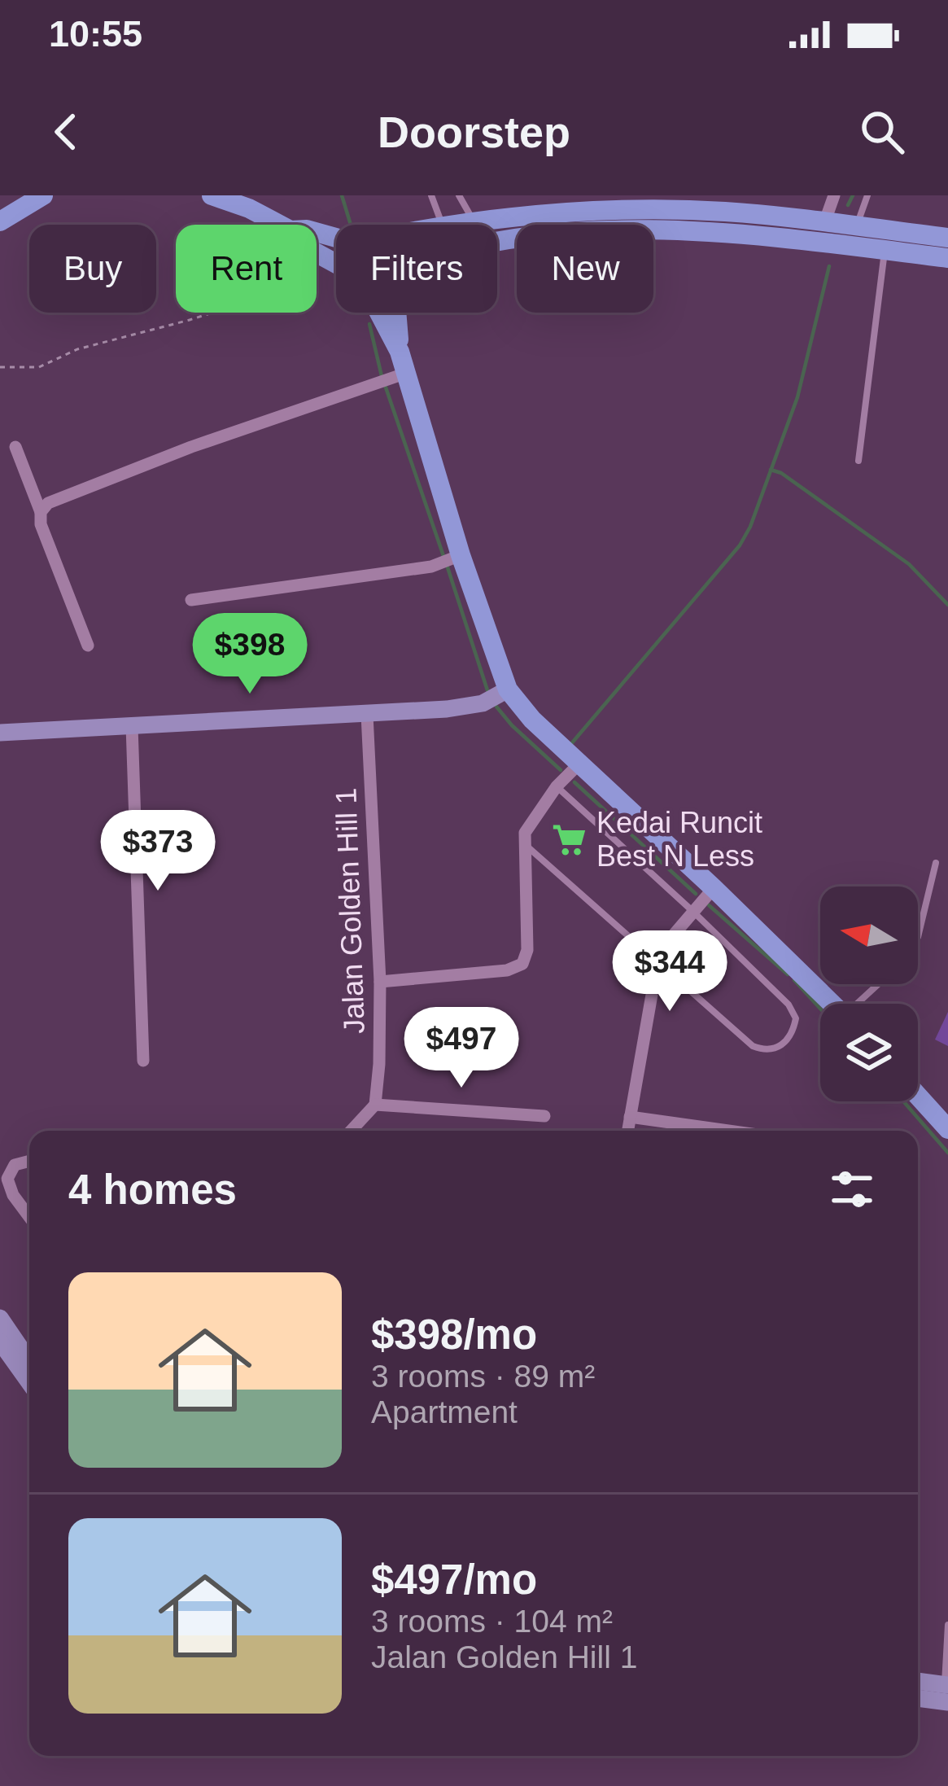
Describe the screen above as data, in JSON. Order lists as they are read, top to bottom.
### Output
{
  "streets": {
    "street": ["Jalan Golden Hill 1"]
  },
  "places": {
    "supermarket": ["Kedai Runcit Best N Less"]
  },
  "north": "left",
  "page": {
    "status": "10:55",
    "header": "Doorstep",
    "chip": [
      "Buy",
      "Rent",
      "Filters",
      "New"
    ],
    "price": [
      "$398",
      "$373",
      "$344",
      "$497"
    ],
    "heading": "4 homes",
    "list": [
      {
        "name": "$398/mo",
        "note": "3 rooms · 89 m² · Apartment"
      },
      {
        "name": "$497/mo",
        "note": "3 rooms · 104 m² · Jalan Golden Hill 1"
      }
    ]
  }
}
